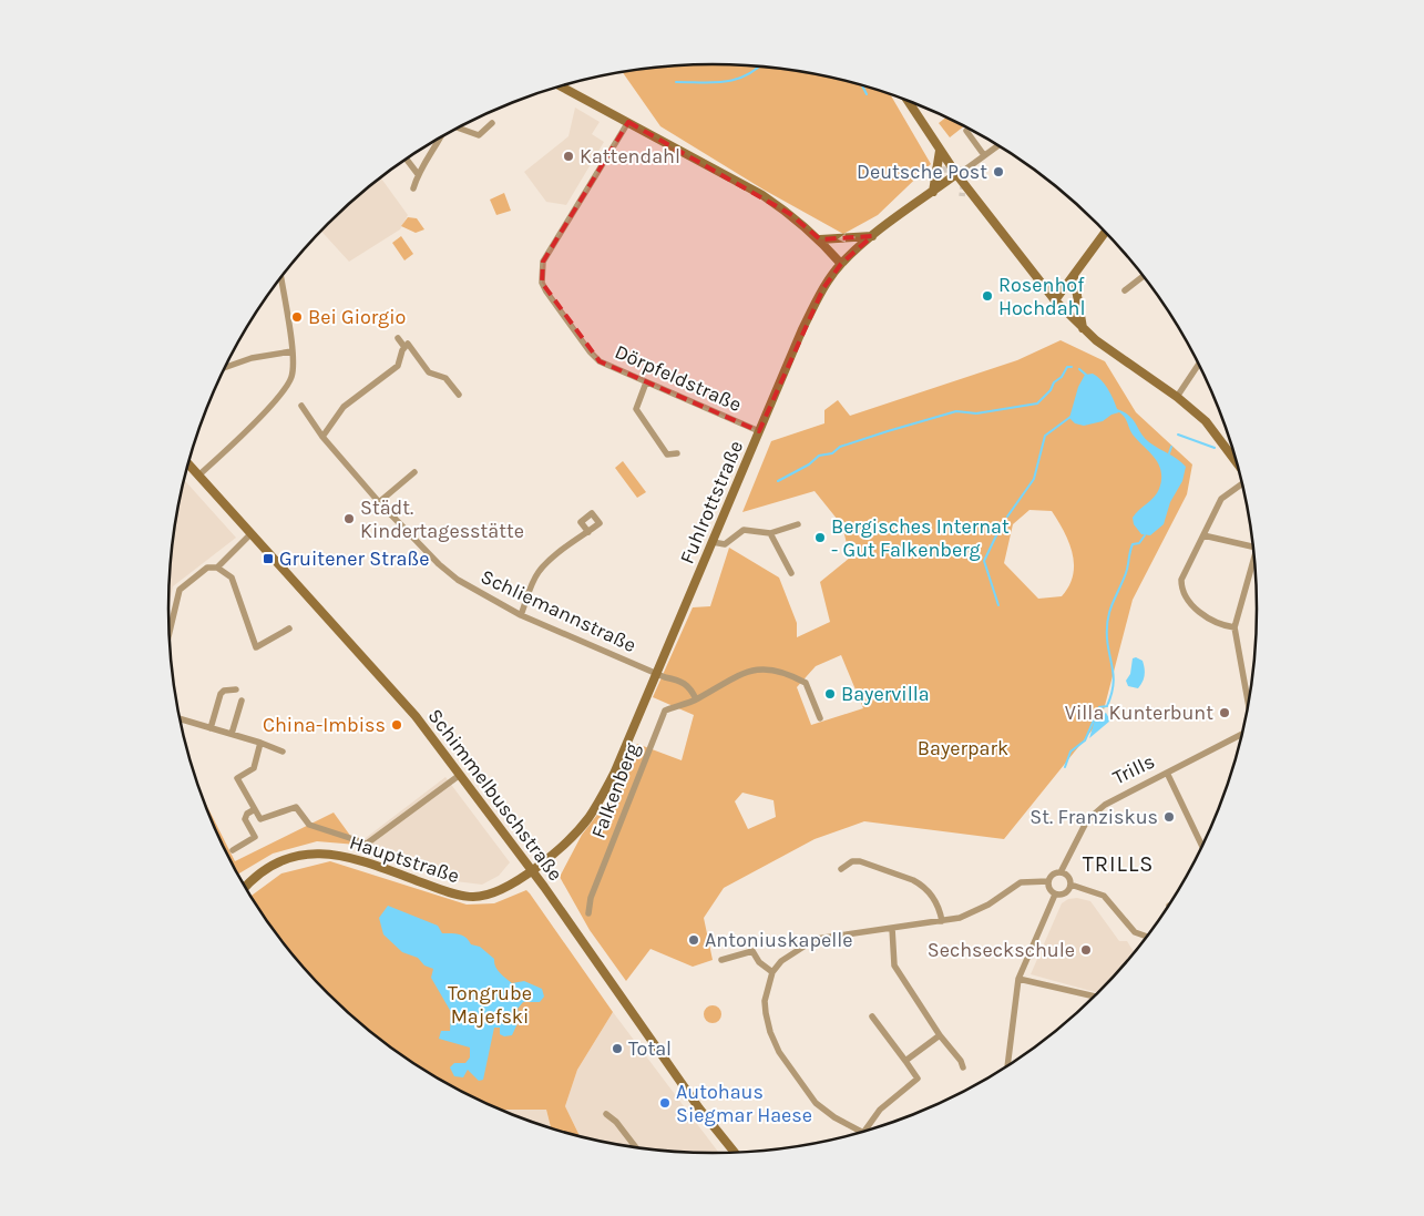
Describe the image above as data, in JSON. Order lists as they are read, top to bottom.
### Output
{
  "streets": {
    "street": [
      "Dörpfeldstraße",
      "Fuhlrottstraße",
      "Schliemannstraße",
      "Trills",
      "Falkenberg",
      "Schimmelbuschstraße",
      "Hauptstraße"
    ]
  },
  "crossings": [
    ["Dörpfeldstraße", "Fuhlrottstraße"],
    ["Fuhlrottstraße", "Schliemannstraße"],
    ["Fuhlrottstraße", "Schimmelbuschstraße"],
    ["Fuhlrottstraße", "Hauptstraße"],
    ["Schimmelbuschstraße", "Hauptstraße"]
  ],
  "districts": ["TRILLS"],
  "parks": ["Bayerpark", "Tongrube Majefski"],
  "places": {
    "other": [
      "Kattendahl",
      "Deutsche Post",
      "Rosenhof Hochdahl",
      "Bei Giorgio",
      "Städt. Kindertagesstätte",
      "Bergisches Internat - Gut Falkenberg",
      "Bayervilla",
      "Villa Kunterbunt",
      "China-Imbiss",
      "St. Franziskus",
      "Antoniuskapelle",
      "Sechseckschule",
      "Total",
      "Autohaus Siegmar Haese"
    ],
    "transit": ["Gruitener Straße"]
  }
}
